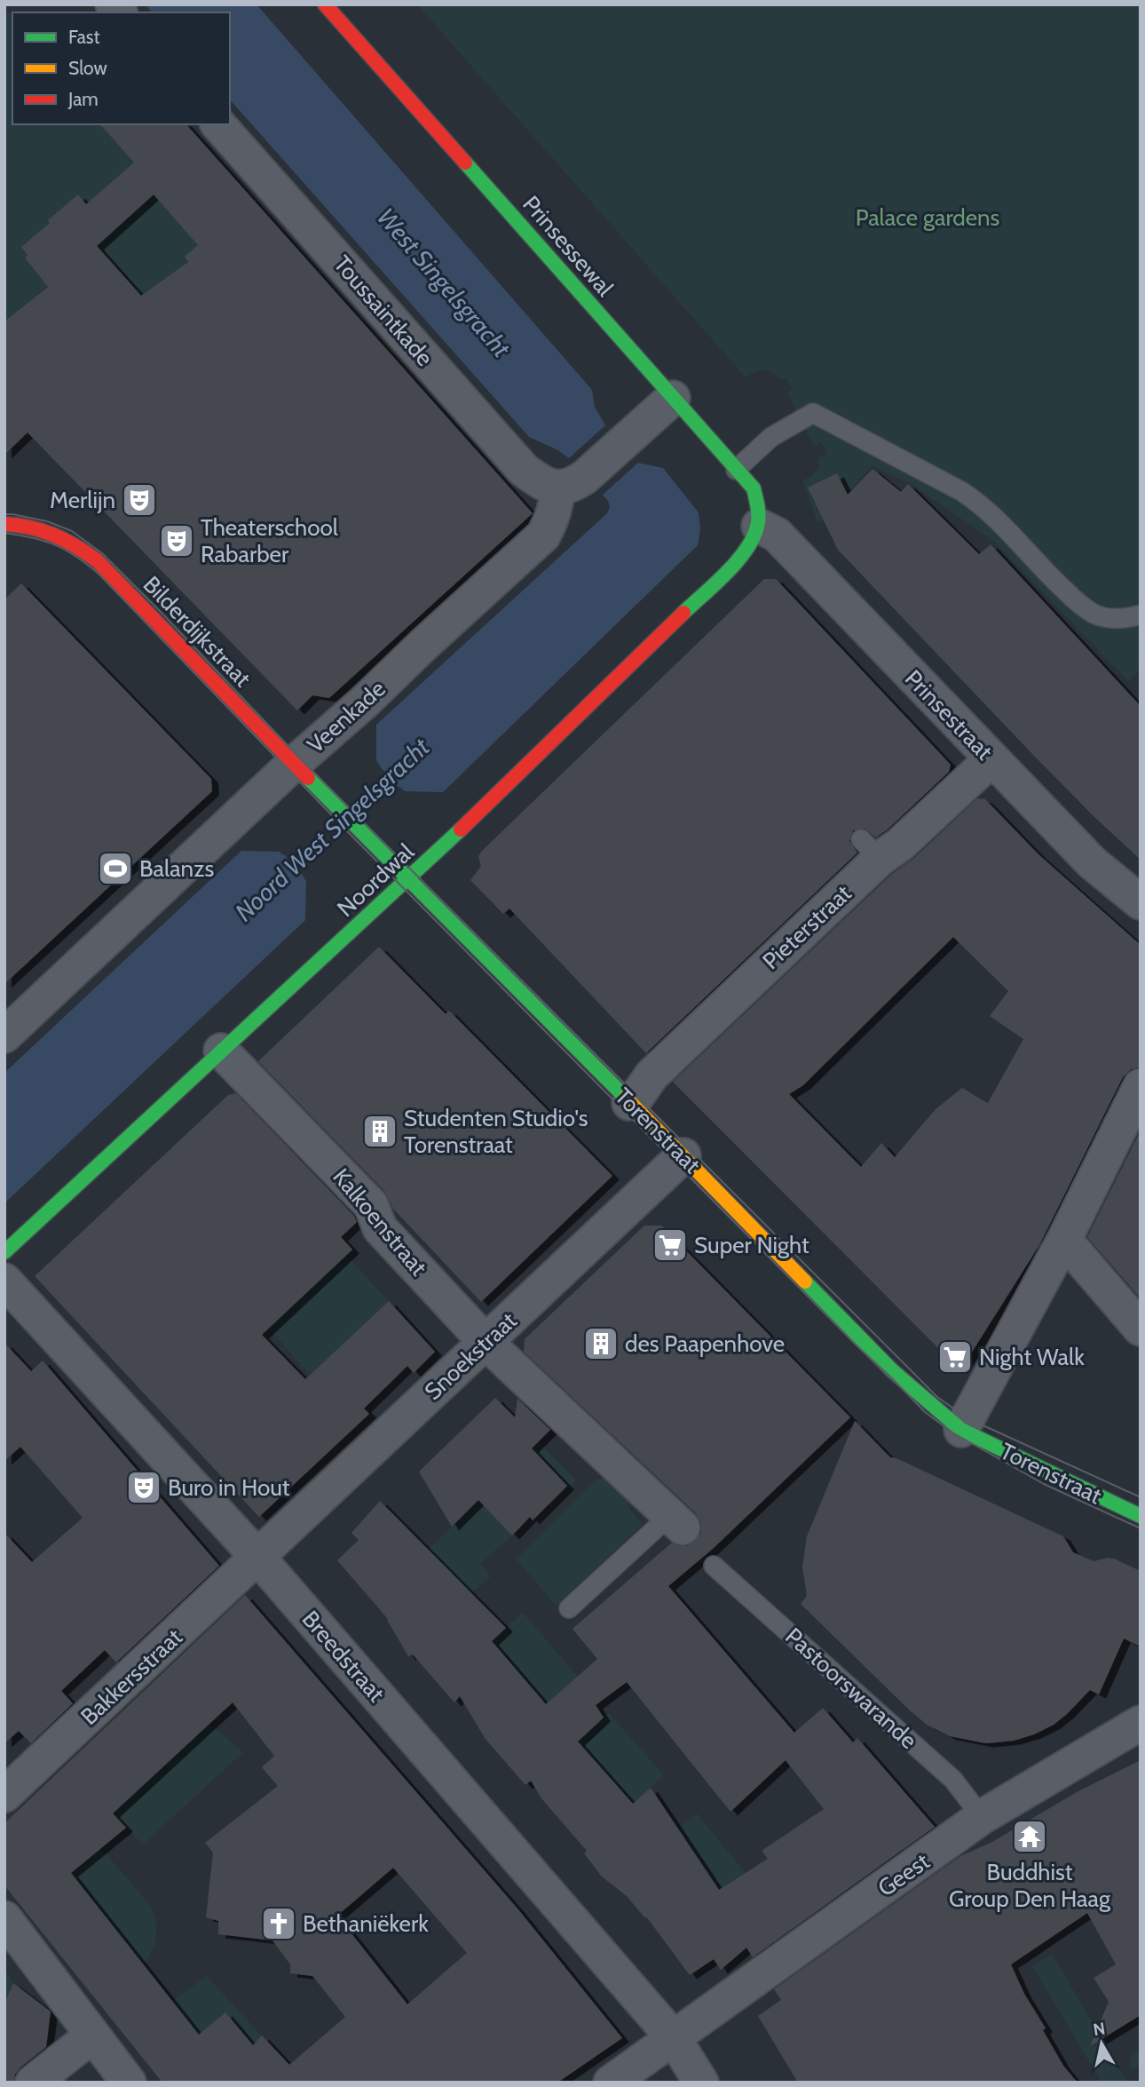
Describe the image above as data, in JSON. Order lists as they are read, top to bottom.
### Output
{
  "streets": {
    "street": [
      "Prinsessewal",
      "Toussaintkade",
      "Bilderdijkstraat",
      "Prinsestraat",
      "Veenkade",
      "Noordwal",
      "Pieterstraat",
      "Torenstraat",
      "Kalkoenstraat",
      "Snoekstraat",
      "Breedstraat",
      "Bakkersstraat",
      "Geest"
    ],
    "lane": ["Pastoorswarande"]
  },
  "crossings": [
    ["Prinsessewal", "Prinsestraat"],
    ["Prinsessewal", "Noordwal"],
    ["Toussaintkade", "Veenkade"],
    ["Bilderdijkstraat", "Veenkade"],
    ["Bilderdijkstraat", "Torenstraat"],
    ["Prinsestraat", "Noordwal"],
    ["Prinsestraat", "Pieterstraat"],
    ["Noordwal", "Torenstraat"],
    ["Noordwal", "Kalkoenstraat"],
    ["Pieterstraat", "Torenstraat"],
    ["Torenstraat", "Snoekstraat"],
    ["Kalkoenstraat", "Snoekstraat"],
    ["Snoekstraat", "Breedstraat"],
    ["Snoekstraat", "Bakkersstraat"],
    ["Breedstraat", "Bakkersstraat"],
    ["Breedstraat", "Geest"],
    ["Pastoorswarande", "Geest"]
  ],
  "water": ["West Singelsgracht", "Noord West Singelsgracht"],
  "parks": ["Palace gardens"],
  "places": {
    "theatre": ["Merlijn", "Theaterschool Rabarber", "Buro in Hout"],
    "sports": ["Balanzs"],
    "building": ["Studenten Studio's Torenstraat", "des Paapenhove"],
    "supermarket": ["Super Night", "Night Walk"],
    "temple": ["Buddhist Group Den Haag"],
    "church": ["Bethaniëkerk"]
  },
  "legend": ["Fast", "Slow", "Jam"],
  "north": "top"
}
